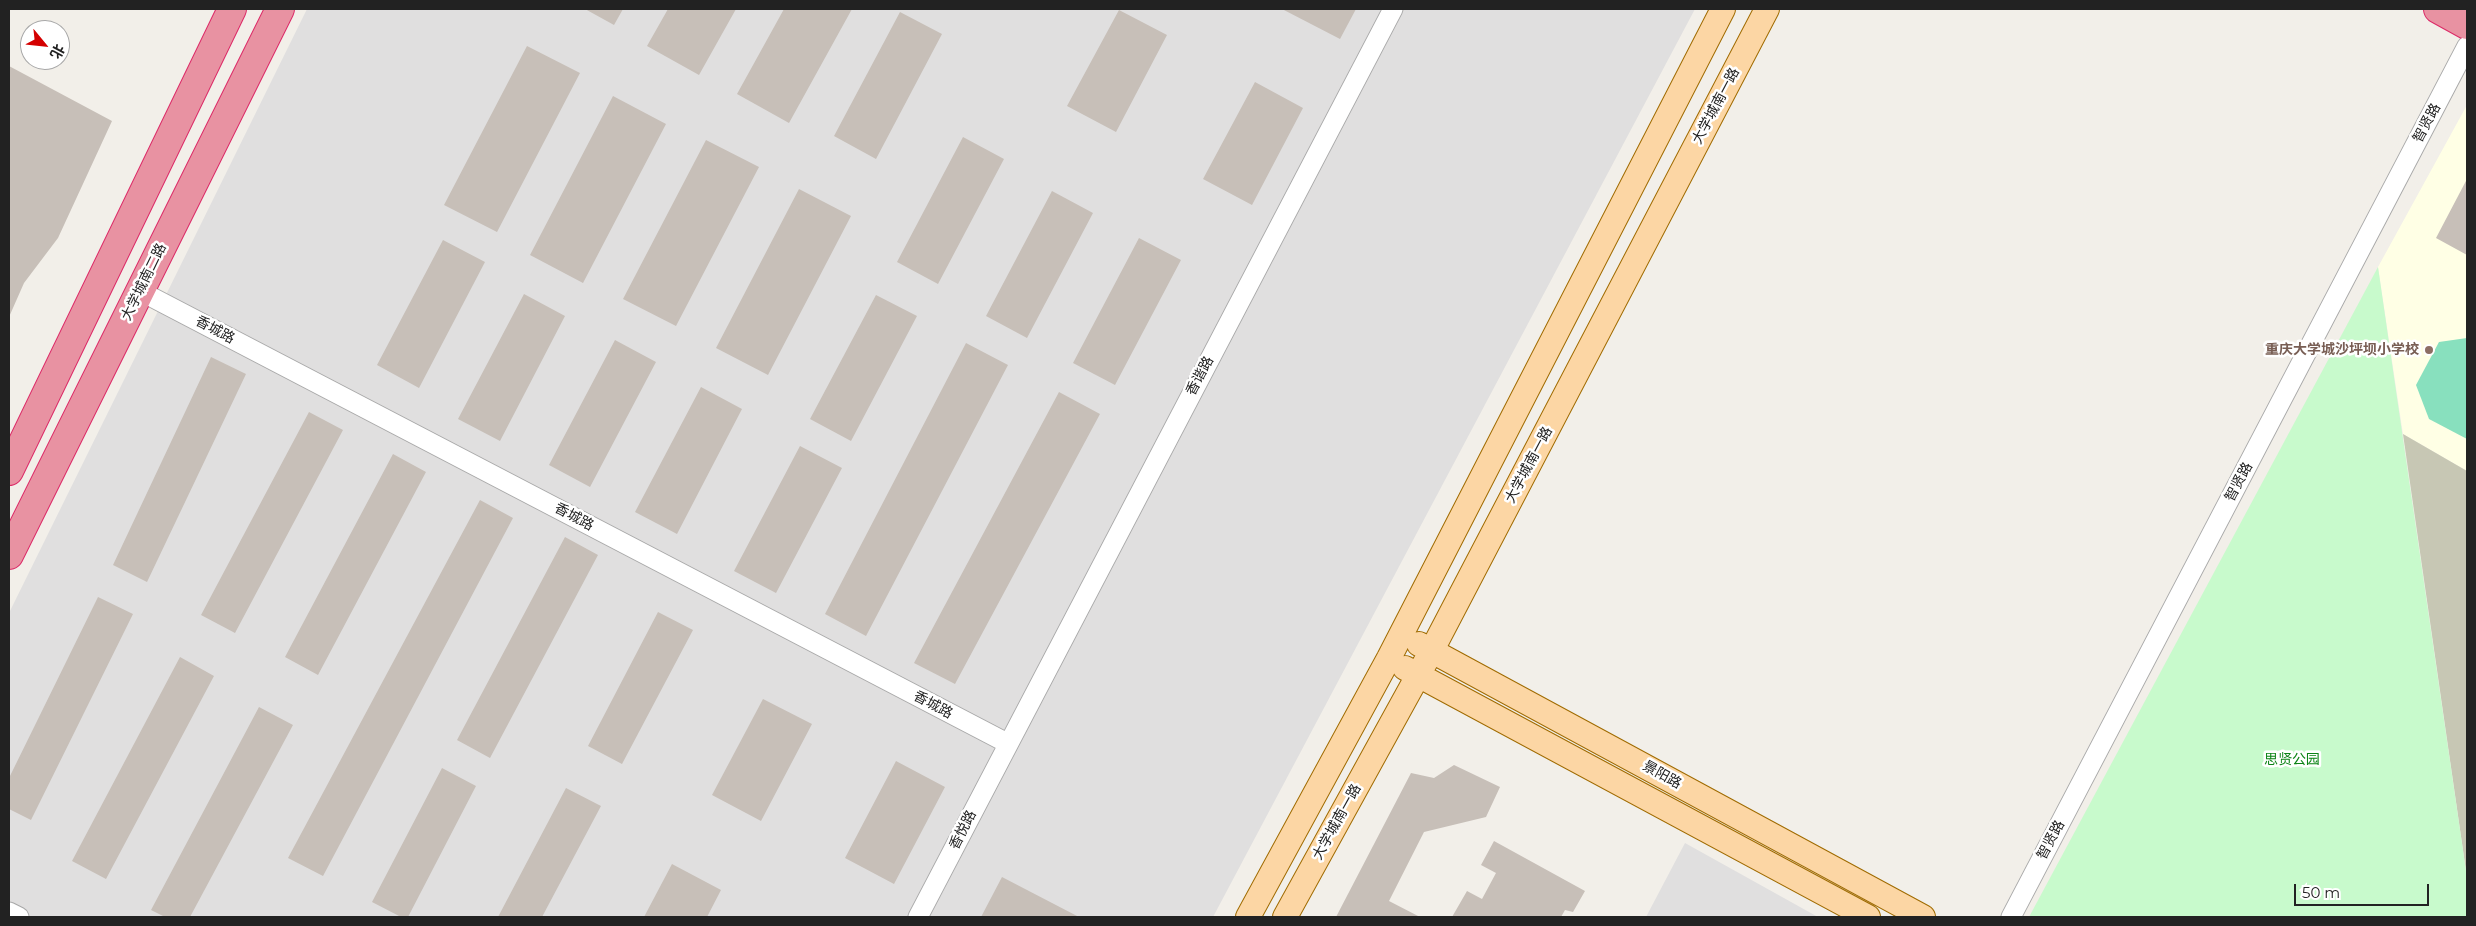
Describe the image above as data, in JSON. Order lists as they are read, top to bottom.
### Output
{
  "streets": {
    "highway": ["大学城南二路"],
    "main road": ["大学城南一路", "景阳路"],
    "street": [
      "智贤路",
      "香城路",
      "香谐路",
      "香悦路"
    ]
  },
  "crossings": [
    ["大学城南一路", "景阳路"],
    ["大学城南二路", "香城路"],
    ["香城路", "香谐路"],
    ["香城路", "香悦路"],
    ["香谐路", "香悦路"]
  ],
  "parks": ["思贤公园"],
  "places": ["重庆大学城沙坪坝小学校"],
  "scale_bar": "50 m",
  "north": "bottom right"
}
